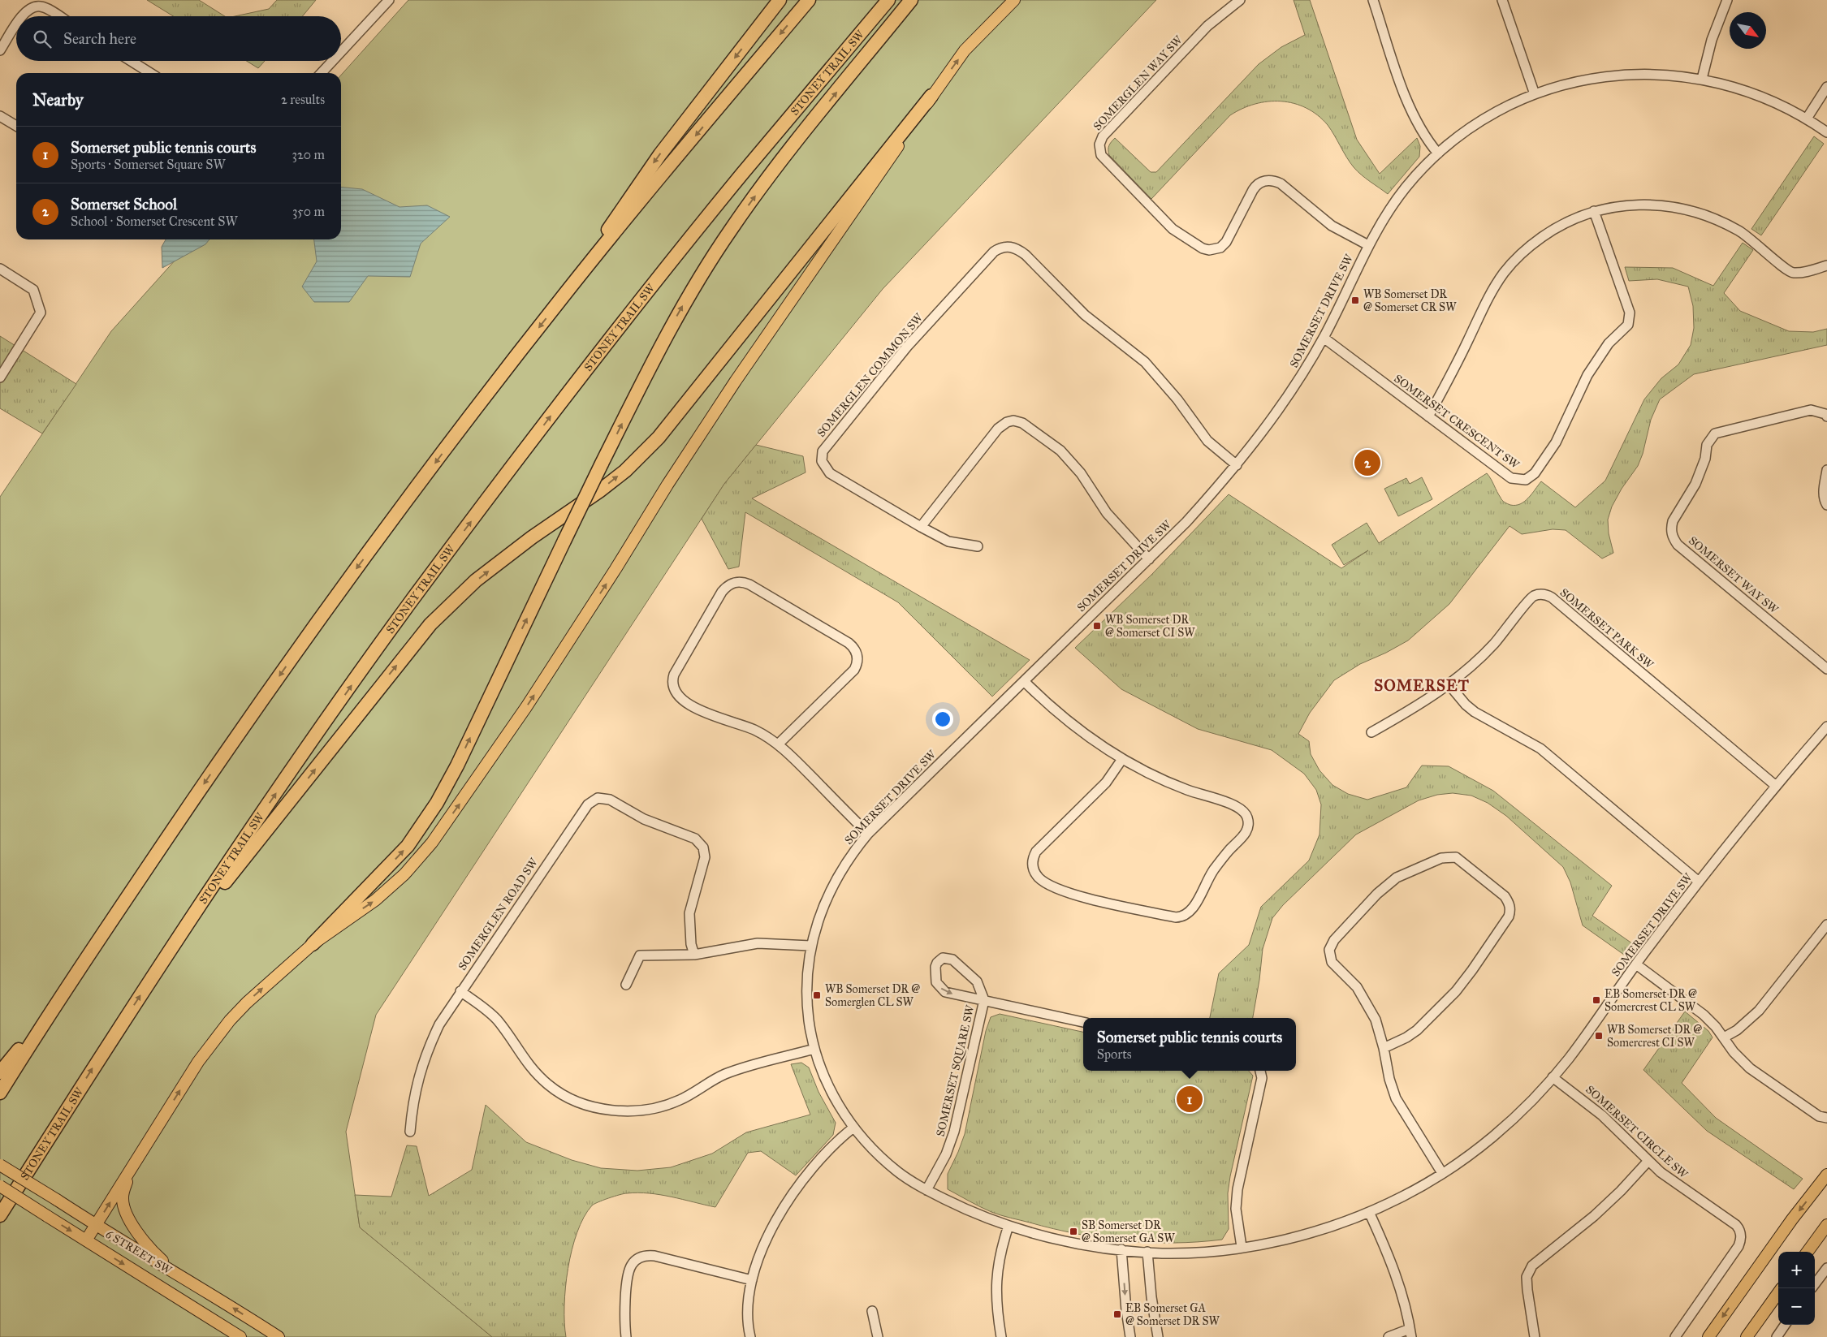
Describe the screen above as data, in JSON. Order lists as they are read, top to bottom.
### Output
{
  "streets": {
    "highway": ["STONEY TRAIL SW"],
    "main road": ["6 STREET SW"],
    "street": [
      "SOMERGLEN WAY SW",
      "SOMERSET DRIVE SW",
      "SOMERGLEN COMMON SW",
      "SOMERSET CRESCENT SW",
      "SOMERSET WAY SW",
      "SOMERSET PARK SW",
      "SOMERGLEN ROAD SW",
      "SOMERSET SQUARE SW",
      "SOMERSET CIRCLE SW"
    ]
  },
  "crossings": [
    ["SOMERGLEN WAY SW", "SOMERSET DRIVE SW"],
    ["SOMERSET DRIVE SW", "SOMERGLEN COMMON SW"],
    ["SOMERSET DRIVE SW", "SOMERSET CRESCENT SW"],
    ["SOMERSET DRIVE SW", "SOMERSET PARK SW"],
    ["SOMERSET DRIVE SW", "SOMERSET SQUARE SW"],
    ["SOMERSET DRIVE SW", "SOMERSET CIRCLE SW"]
  ],
  "districts": ["SOMERSET"],
  "places": {
    "transit": [
      "WB Somerset DR @ Somerset CR SW",
      "WB Somerset DR @ Somerset CI SW",
      "WB Somerset DR @ Somerglen CL SW",
      "EB Somerset DR @ Somercrest CL SW",
      "WB Somerset DR @ Somercrest CI SW",
      "SB Somerset DR @ Somerset GA SW",
      "EB Somerset GA @ Somerset DR SW"
    ]
  },
  "north": "bottom right",
  "page": {
    "search": "Search here",
    "heading": ["Nearby", "2 results"],
    "list": [
      {
        "mark": "1",
        "name": "Somerset public tennis courts",
        "note": "Sports · Somerset Square SW",
        "value": "320 m"
      },
      {
        "mark": "2",
        "name": "Somerset School",
        "note": "School · Somerset Crescent SW",
        "value": "350 m"
      }
    ],
    "pins": ["2", "1"],
    "popup": ["Somerset public tennis courts", "Sports"],
    "map_buttons": ["+", "−"]
  }
}
